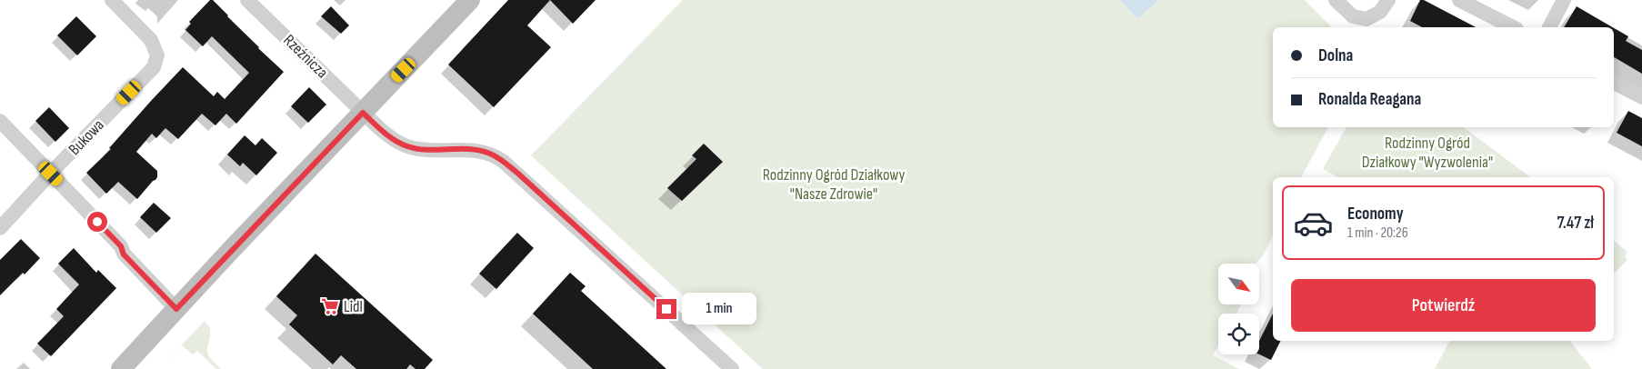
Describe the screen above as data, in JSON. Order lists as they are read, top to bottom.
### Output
{
  "streets": {
    "street": ["Rzeźnicza", "Bukowa"]
  },
  "parks": ["Rodzinny Ogród Działkowy \"Wyzwolenia\"", "Rodzinny Ogród Działkowy \"Nasze Zdrowie\""],
  "places": {
    "supermarket": ["Lidl"]
  },
  "north": "bottom right",
  "page": {
    "banner": ["Dolna", "Ronalda Reagana"],
    "list": [
      {
        "name": "Economy",
        "note": "1 min · 20:26",
        "value": "7.47 zł"
      }
    ],
    "buttons": "Potwierdź",
    "bubble": "1 min"
  }
}
